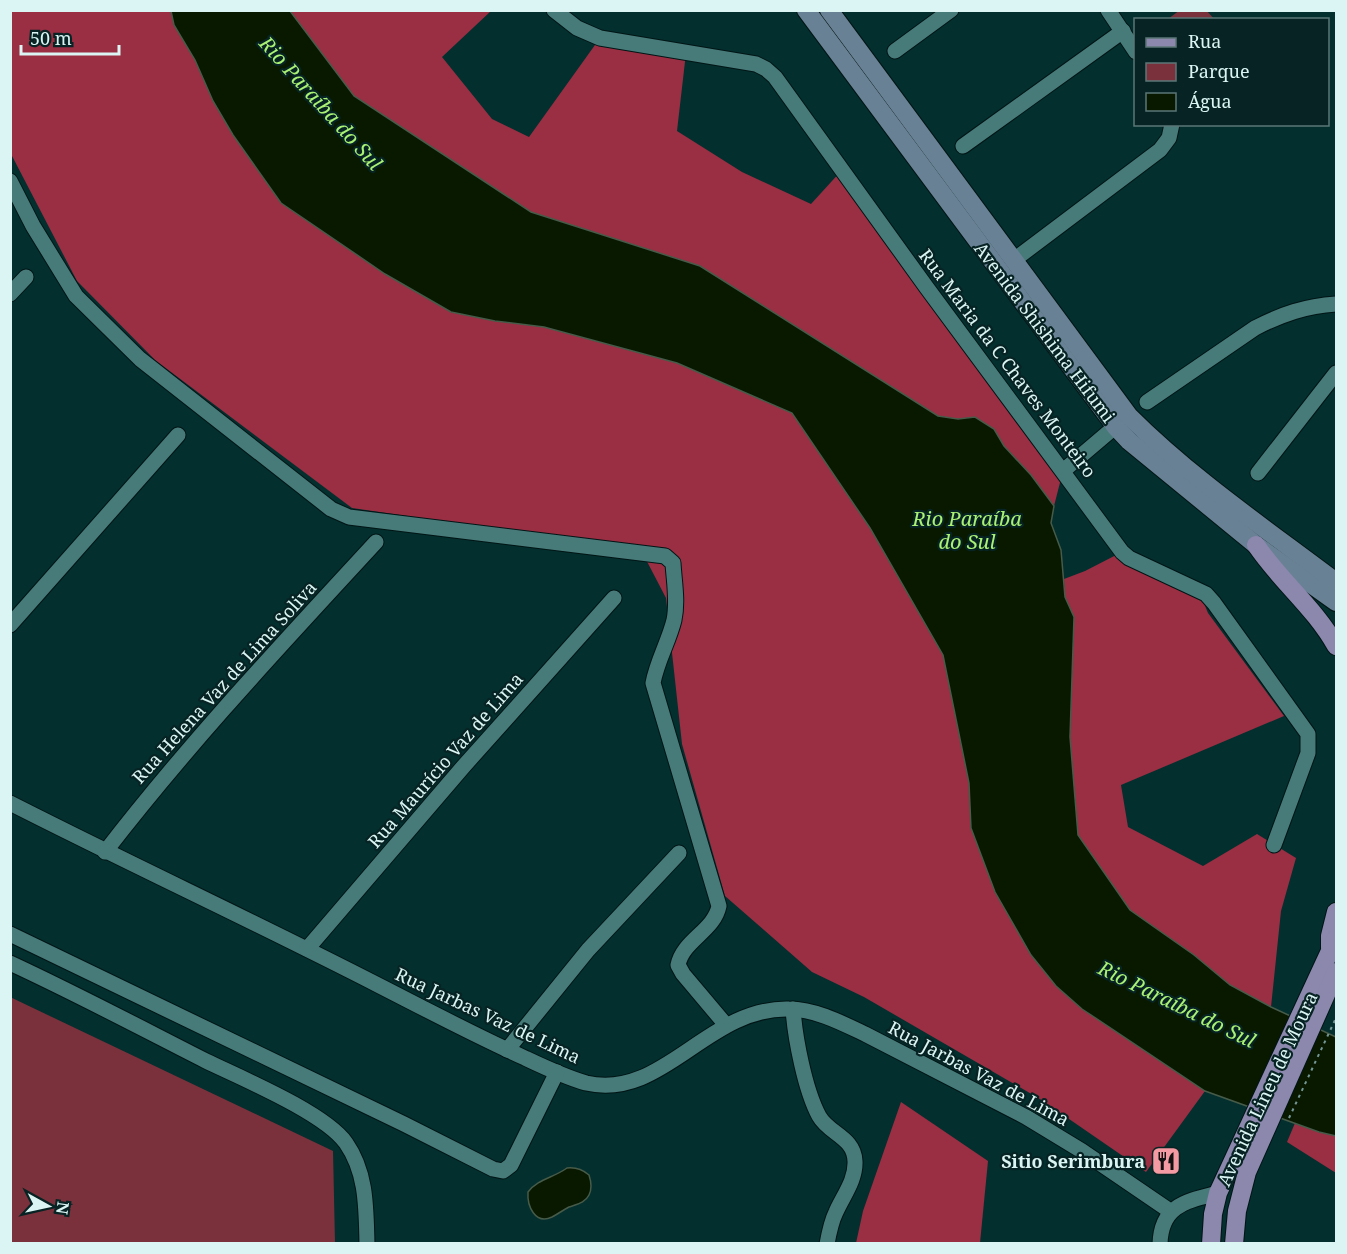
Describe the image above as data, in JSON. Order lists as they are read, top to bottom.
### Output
{
  "streets": {
    "main road": ["Avenida Lineu de Moura"],
    "street": [
      "Avenida Shishima Hifumi",
      "Rua Maria da C Chaves Monteiro",
      "Rua Helena Vaz de Lima Soliva",
      "Rua Maurício Vaz de Lima",
      "Rua Jarbas Vaz de Lima"
    ]
  },
  "crossings": [
    ["Rua Helena Vaz de Lima Soliva", "Rua Jarbas Vaz de Lima"],
    ["Rua Maurício Vaz de Lima", "Rua Jarbas Vaz de Lima"]
  ],
  "water": ["Rio Paraíba do Sul"],
  "places": {
    "restaurant": ["Sitio Serimbura"]
  },
  "legend": ["Rua", "Parque", "Água"],
  "scale_bar": "50 m",
  "north": "right"
}
